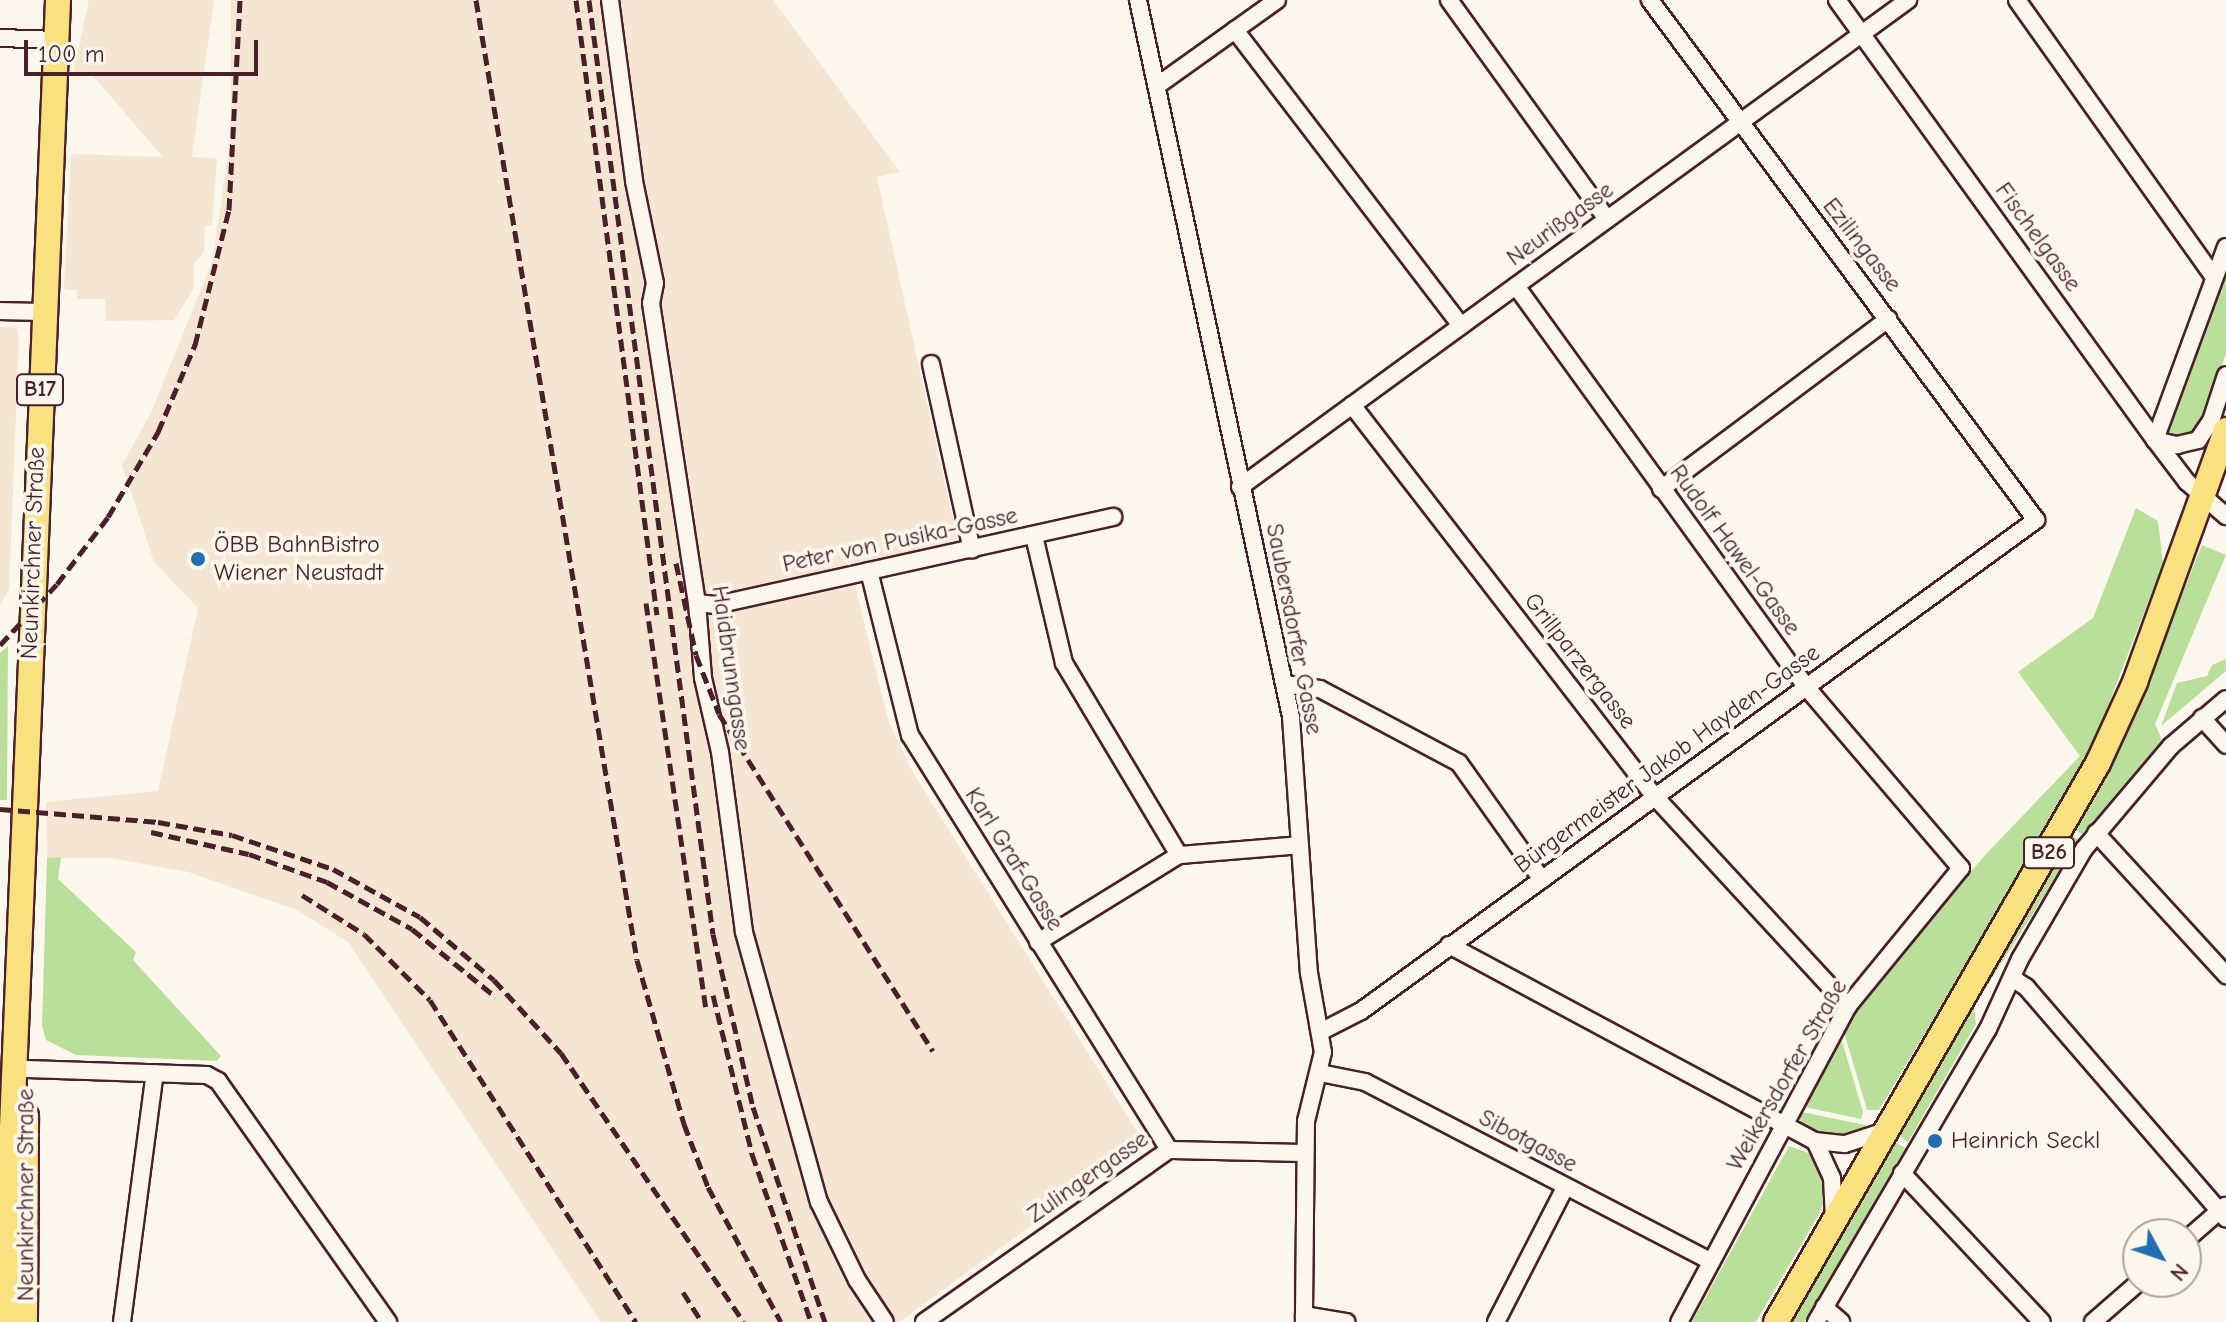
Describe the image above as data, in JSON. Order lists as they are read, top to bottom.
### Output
{
  "streets": {
    "main road": ["B17", "Neunkirchner Straße", "B26"],
    "street": [
      "Neurißgasse",
      "Fischelgasse",
      "Ezilingasse",
      "Peter von Pusika-Gasse",
      "Rudolf Hawel-Gasse",
      "Saubersdorfer Gasse",
      "Grillparzergasse",
      "Haidbrunngasse",
      "Bürgermeister Jakob Hayden-Gasse",
      "Karl Graf-Gasse",
      "Weikersdorfer Straße",
      "Sibotgasse",
      "Zulingergasse"
    ]
  },
  "crossings": [
    ["Neurißgasse", "Fischelgasse"],
    ["Neurißgasse", "Ezilingasse"],
    ["Neurißgasse", "Rudolf Hawel-Gasse"],
    ["Neurißgasse", "Saubersdorfer Gasse"],
    ["Neurißgasse", "Grillparzergasse"],
    ["Fischelgasse", "B26"],
    ["Ezilingasse", "Bürgermeister Jakob Hayden-Gasse"],
    ["Peter von Pusika-Gasse", "Haidbrunngasse"],
    ["Peter von Pusika-Gasse", "Karl Graf-Gasse"],
    ["Rudolf Hawel-Gasse", "Bürgermeister Jakob Hayden-Gasse"],
    ["Rudolf Hawel-Gasse", "Weikersdorfer Straße"],
    ["Saubersdorfer Gasse", "Bürgermeister Jakob Hayden-Gasse"],
    ["Saubersdorfer Gasse", "Sibotgasse"],
    ["Saubersdorfer Gasse", "Zulingergasse"],
    ["Grillparzergasse", "Bürgermeister Jakob Hayden-Gasse"],
    ["Grillparzergasse", "Weikersdorfer Straße"],
    ["Karl Graf-Gasse", "Zulingergasse"],
    ["Weikersdorfer Straße", "Sibotgasse"]
  ],
  "places": ["ÖBB BahnBistro Wiener Neustadt", "Heinrich Seckl"],
  "scale_bar": "100 m",
  "north": "bottom right"
}
